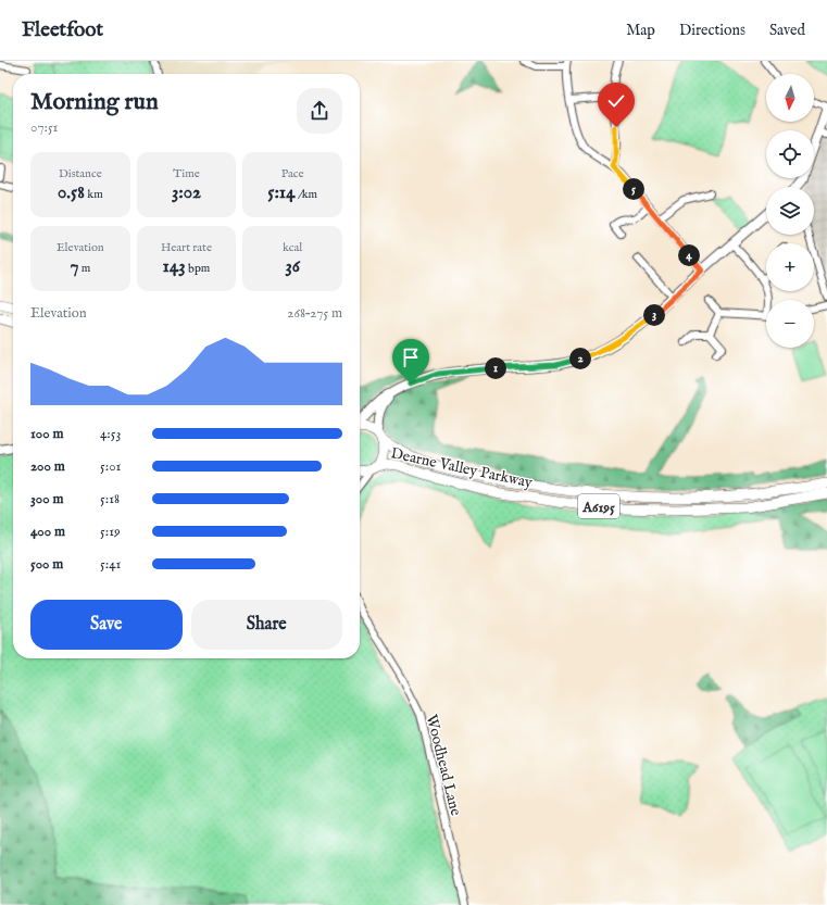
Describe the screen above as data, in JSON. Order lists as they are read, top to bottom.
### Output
{
  "streets": {
    "highway": ["Dearne Valley Parkway", "A6195"],
    "street": ["Woodhead Lane"]
  },
  "crossings": [
    ["Dearne Valley Parkway", "A6195"]
  ],
  "north": "bottom",
  "page": {
    "header": "Fleetfoot",
    "nav": ["Map", "Directions", "Saved"],
    "map_buttons": ["+", "−"],
    "heading": ["Morning run", "07:51"],
    "stats": [
      ["Distance", "0.58 km"],
      ["Time", "3:02"],
      ["Pace", "5:14 /km"],
      ["Elevation", "7 m"],
      ["Heart rate", "143 bpm"],
      ["kcal", "36"]
    ],
    "pins": [
      "5",
      "4",
      "3",
      "2",
      "1"
    ],
    "chart": ["Elevation", "268–275 m"],
    "list": [
      {
        "name": "100 m",
        "note": "4:53"
      },
      {
        "name": "200 m",
        "note": "5:01"
      },
      {
        "name": "300 m",
        "note": "5:18"
      },
      {
        "name": "400 m",
        "note": "5:19"
      },
      {
        "name": "500 m",
        "note": "5:41"
      }
    ],
    "buttons": ["Save", "Share"]
  }
}
